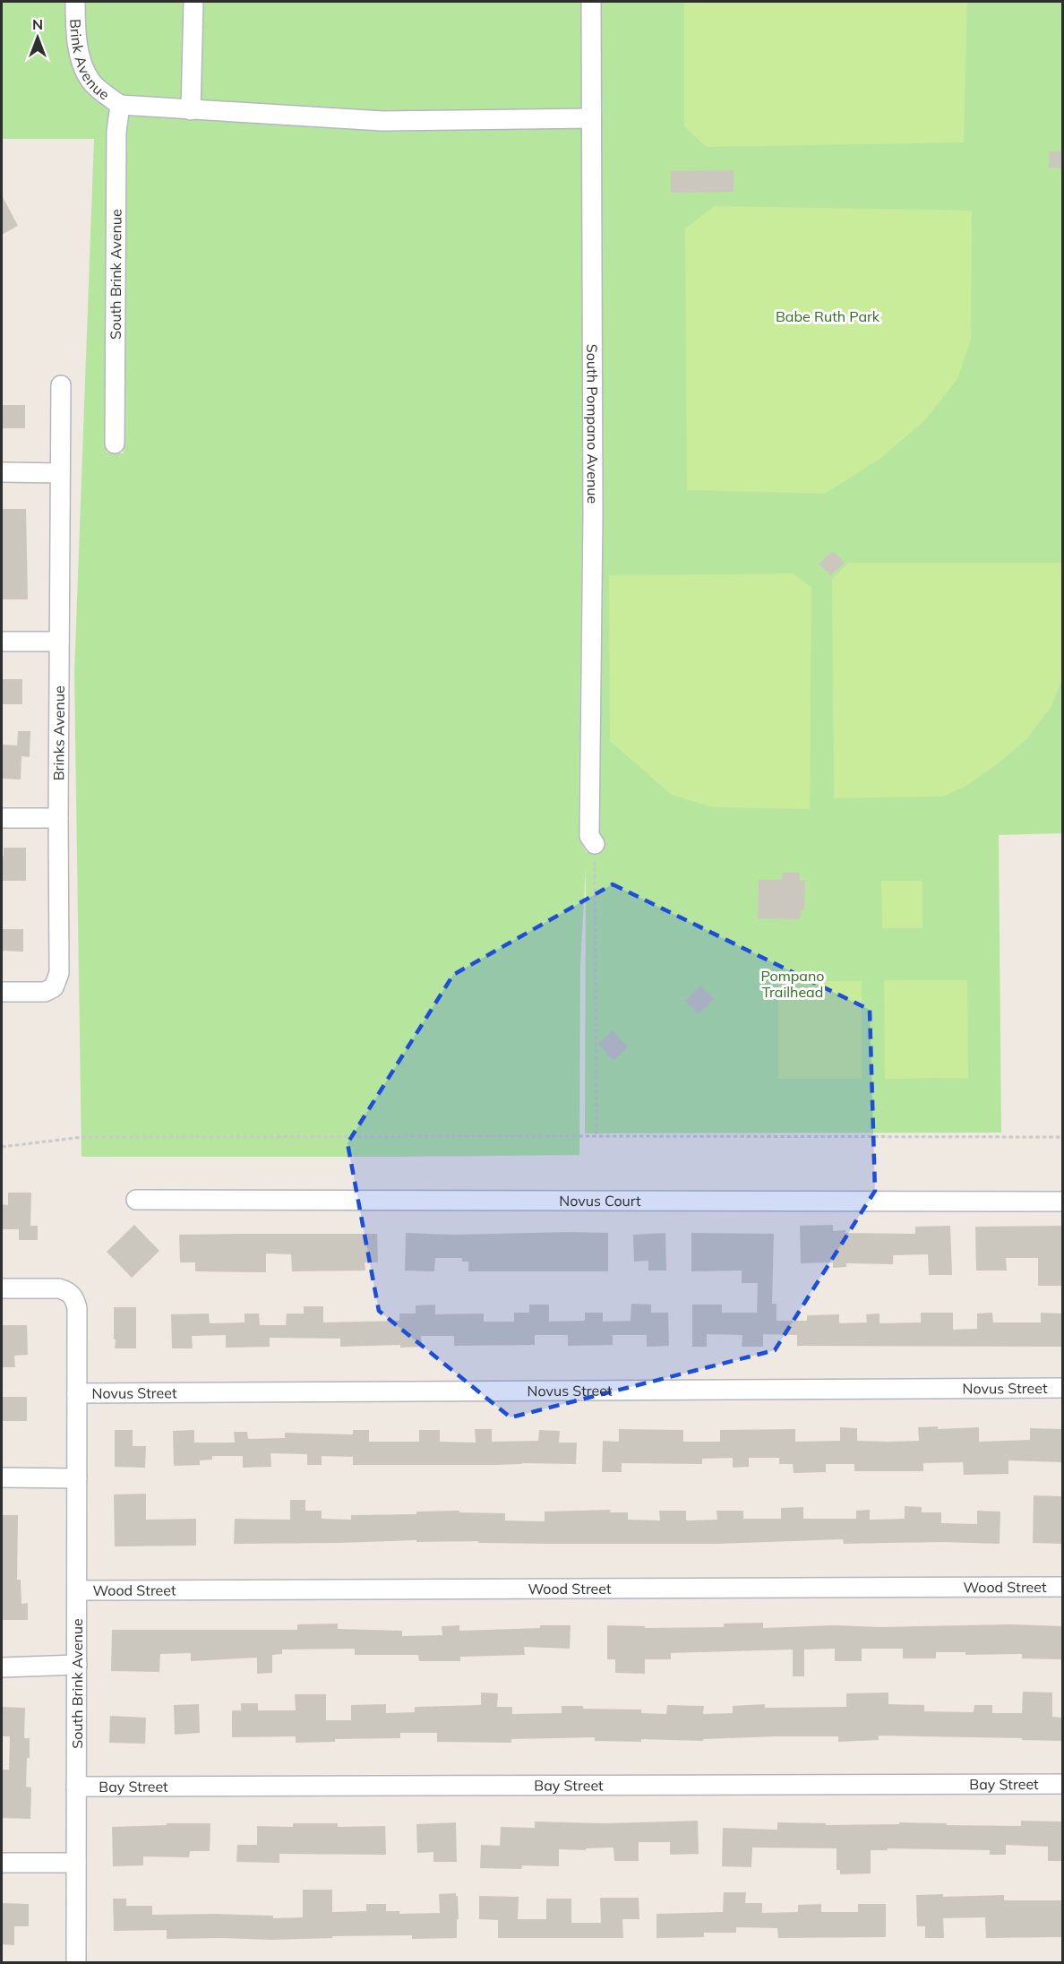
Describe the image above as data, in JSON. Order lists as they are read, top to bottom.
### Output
{
  "streets": {
    "street": [
      "Brink Avenue",
      "South Brink Avenue",
      "South Pompano Avenue",
      "Brinks Avenue",
      "Novus Court",
      "Novus Street",
      "Wood Street",
      "Bay Street"
    ]
  },
  "crossings": [
    ["Brink Avenue", "South Brink Avenue"],
    ["South Brink Avenue", "Novus Street"],
    ["South Brink Avenue", "Wood Street"],
    ["South Brink Avenue", "Bay Street"]
  ],
  "parks": ["Babe Ruth Park", "Pompano Trailhead"],
  "north": "top"
}
